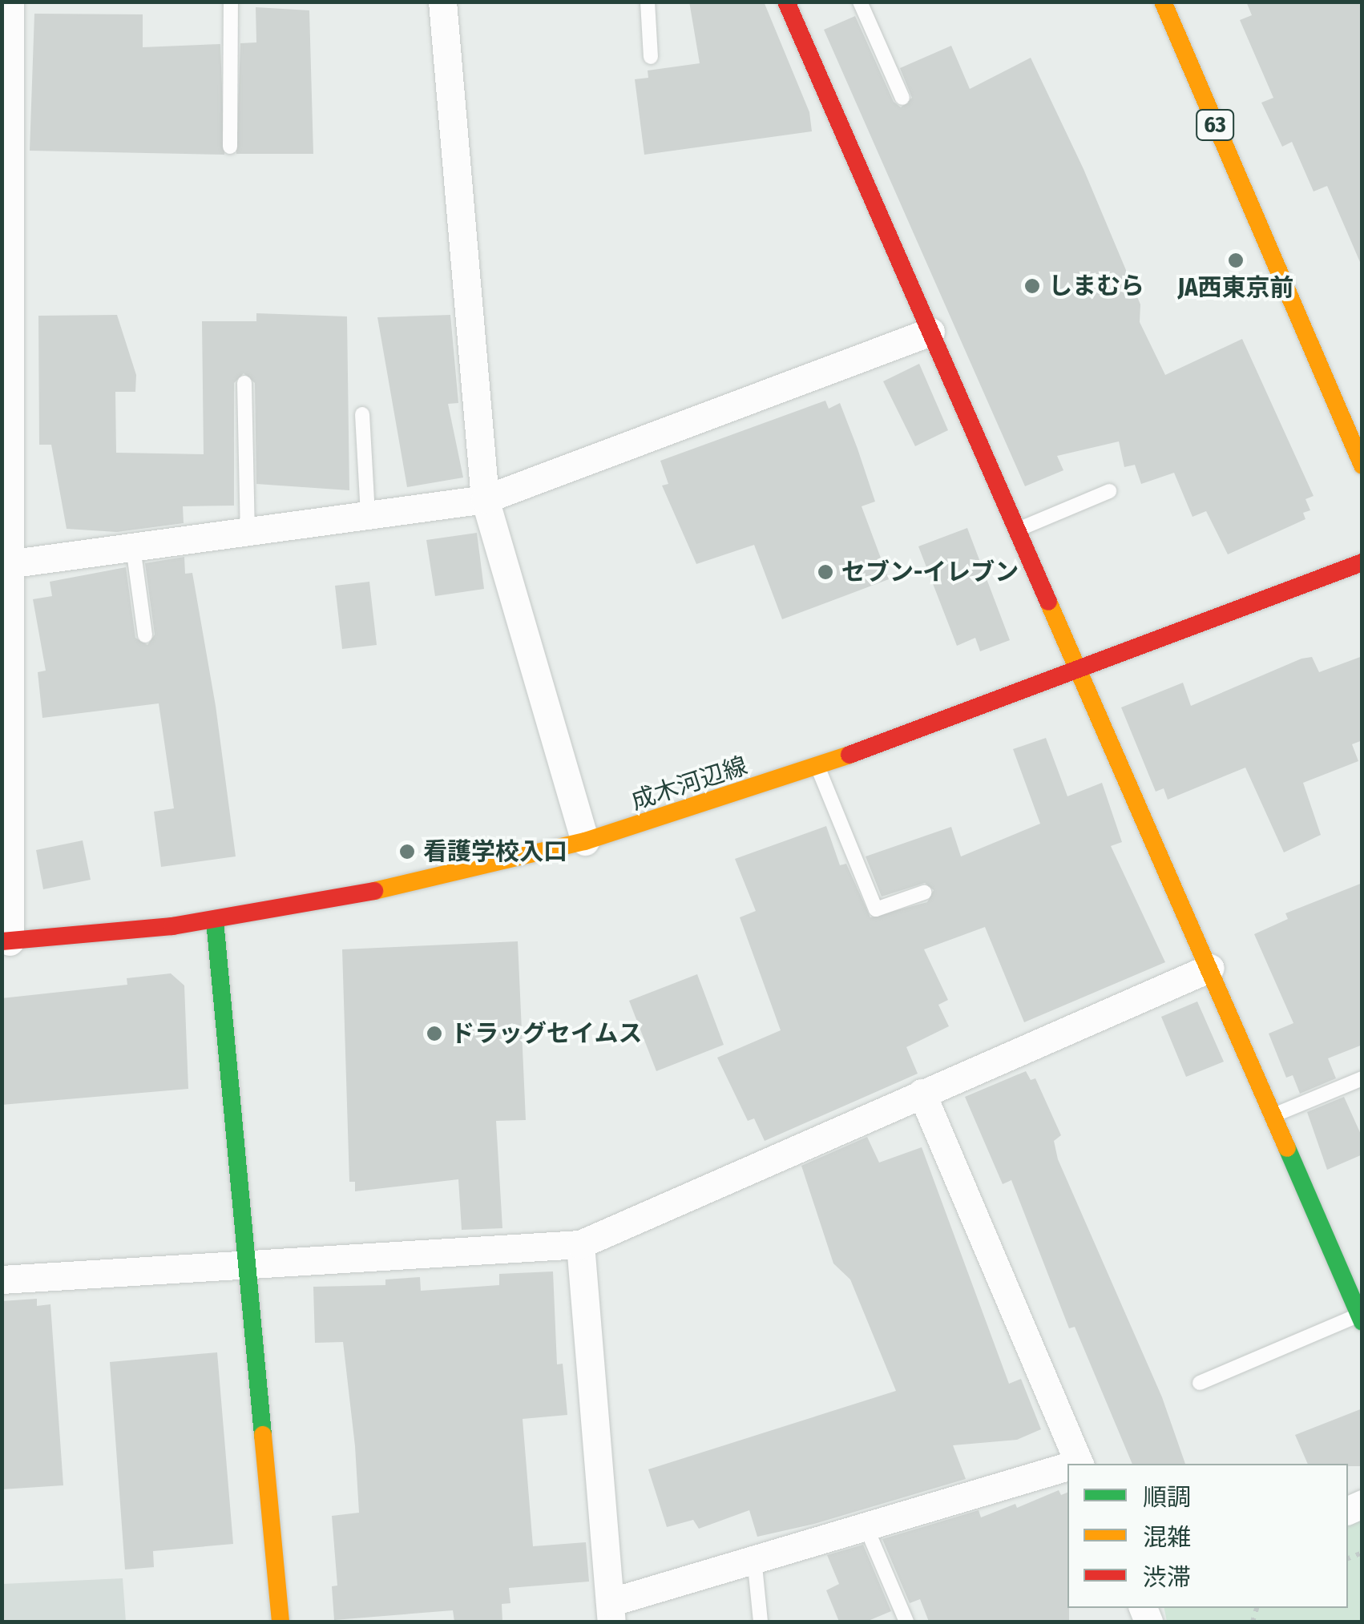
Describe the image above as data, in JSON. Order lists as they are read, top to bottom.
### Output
{
  "streets": {
    "street": ["63", "成木河辺線"]
  },
  "places": [
    "JA西東京前",
    "しまむら",
    "セブン-イレブン",
    "看護学校入口",
    "ドラッグセイムス"
  ],
  "legend": ["順調", "混雑", "渋滞"]
}
